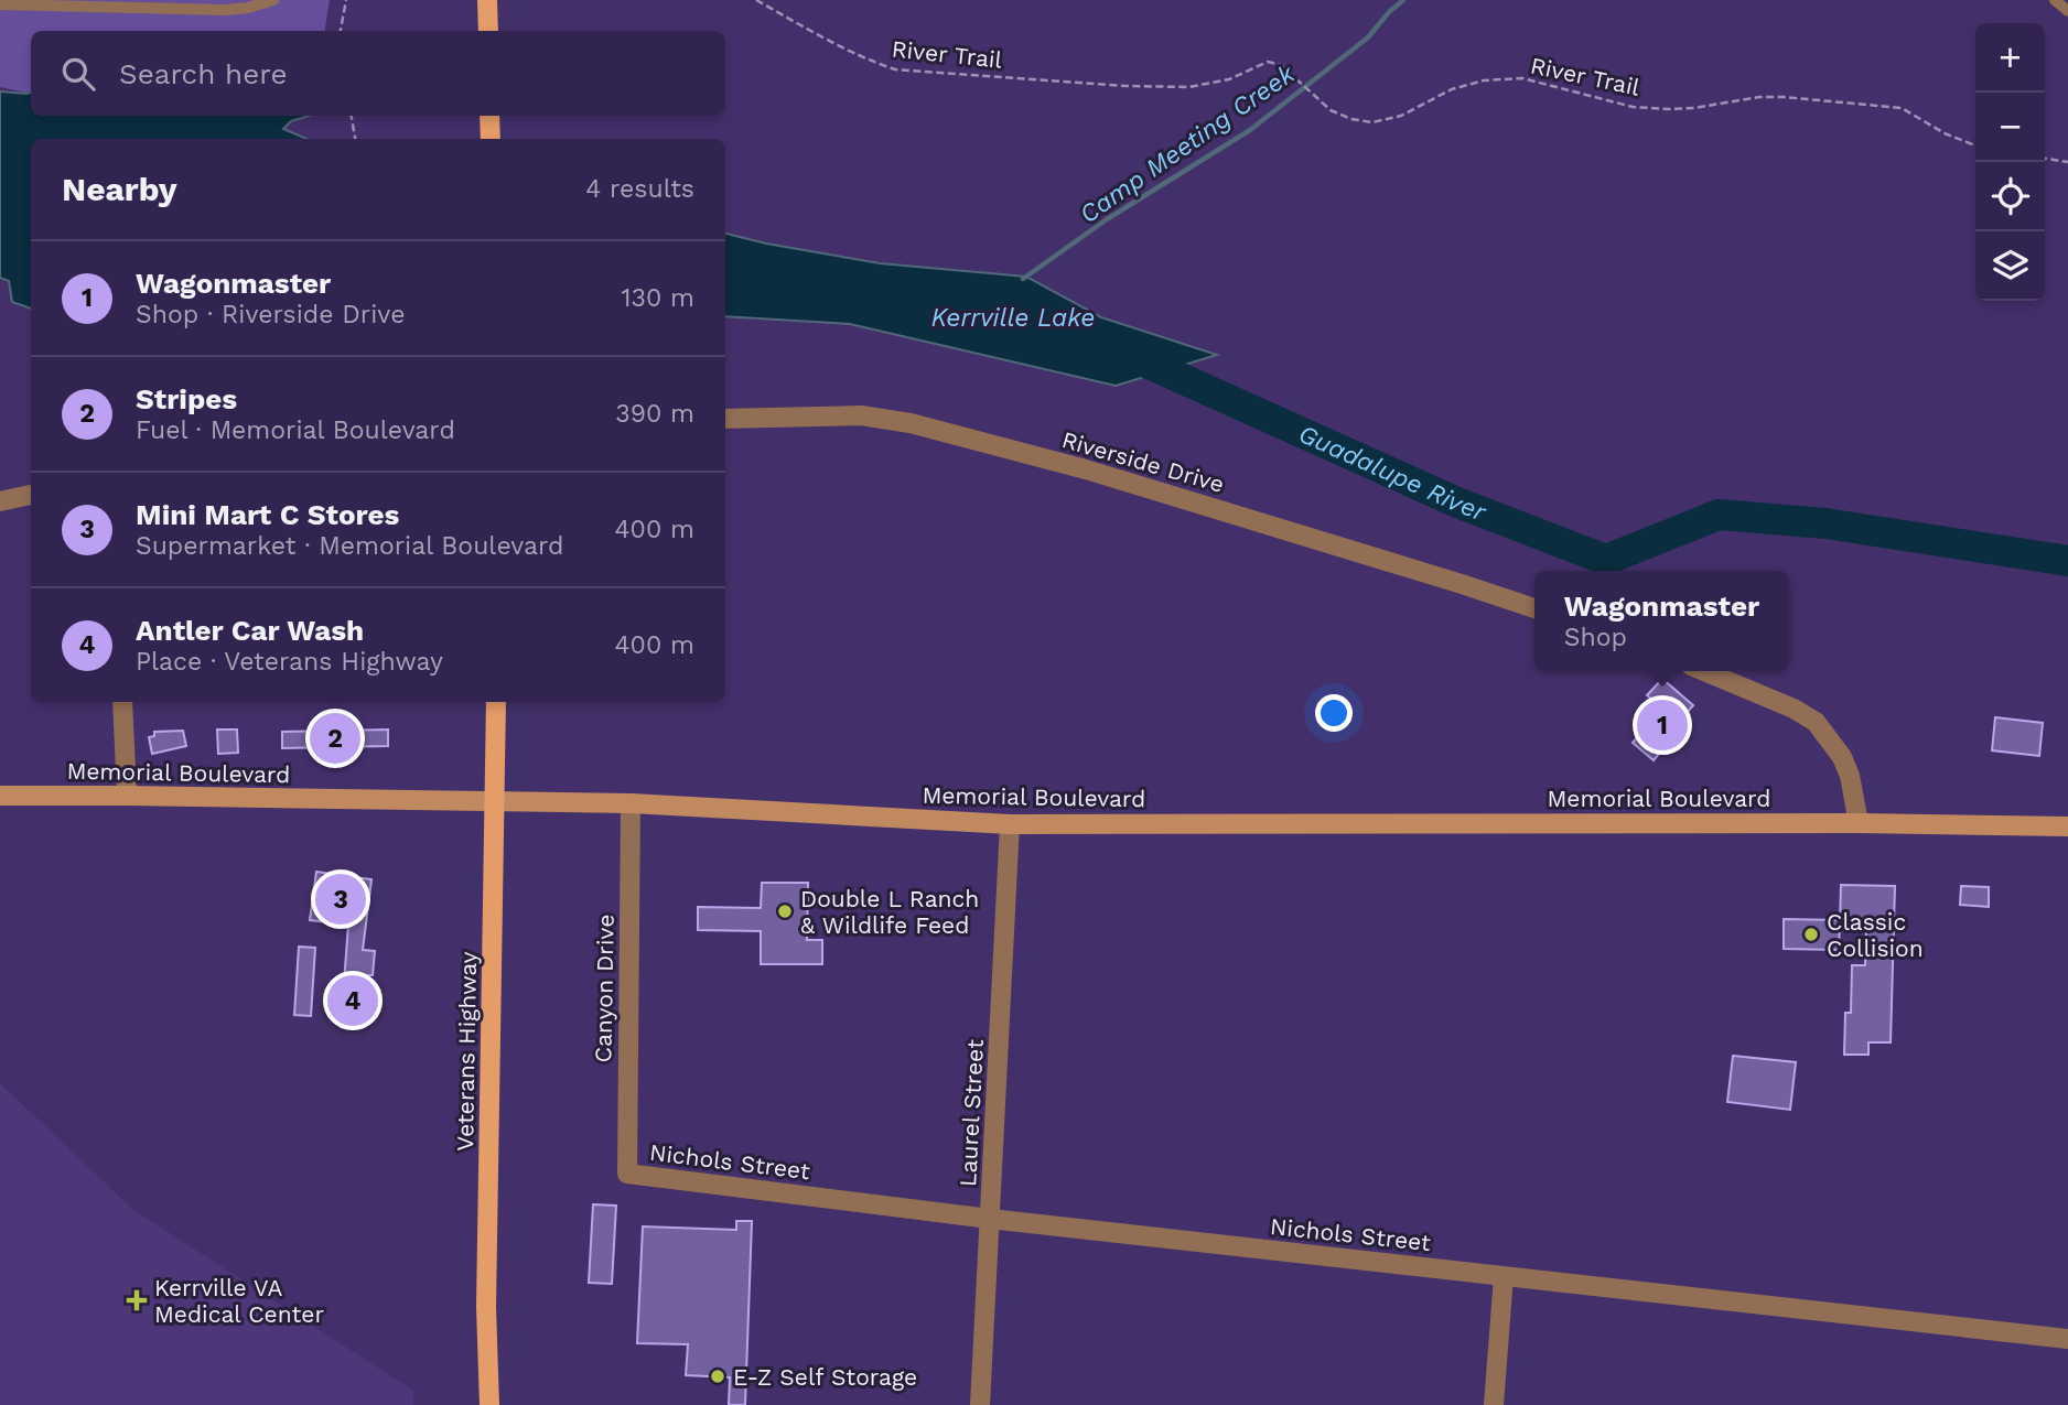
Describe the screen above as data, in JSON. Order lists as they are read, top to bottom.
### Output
{
  "streets": {
    "main road": ["Memorial Boulevard", "Veterans Highway"],
    "street": [
      "Riverside Drive",
      "Canyon Drive",
      "Laurel Street",
      "Nichols Street"
    ],
    "path": ["River Trail"]
  },
  "crossings": [
    ["Memorial Boulevard", "Canyon Drive"],
    ["Memorial Boulevard", "Veterans Highway"],
    ["Memorial Boulevard", "Laurel Street"],
    ["Canyon Drive", "Nichols Street"],
    ["Laurel Street", "Nichols Street"]
  ],
  "water": ["Camp Meeting Creek", "Kerrville Lake", "Guadalupe River"],
  "places": {
    "other": ["Double L Ranch & Wildlife Feed", "Classic Collision", "E-Z Self Storage"],
    "health": ["Kerrville VA Medical Center"]
  },
  "page": {
    "map_buttons": ["+", "−"],
    "search": "Search here",
    "heading": ["Nearby", "4 results"],
    "list": [
      {
        "mark": "1",
        "name": "Wagonmaster",
        "note": "Shop · Riverside Drive",
        "value": "130 m"
      },
      {
        "mark": "2",
        "name": "Stripes",
        "note": "Fuel · Memorial Boulevard",
        "value": "390 m"
      },
      {
        "mark": "3",
        "name": "Mini Mart C Stores",
        "note": "Supermarket · Memorial Boulevard",
        "value": "400 m"
      },
      {
        "mark": "4",
        "name": "Antler Car Wash",
        "note": "Place · Veterans Highway",
        "value": "400 m"
      }
    ],
    "popup": ["Wagonmaster", "Shop"],
    "pins": [
      "1",
      "2",
      "3",
      "4"
    ]
  }
}
